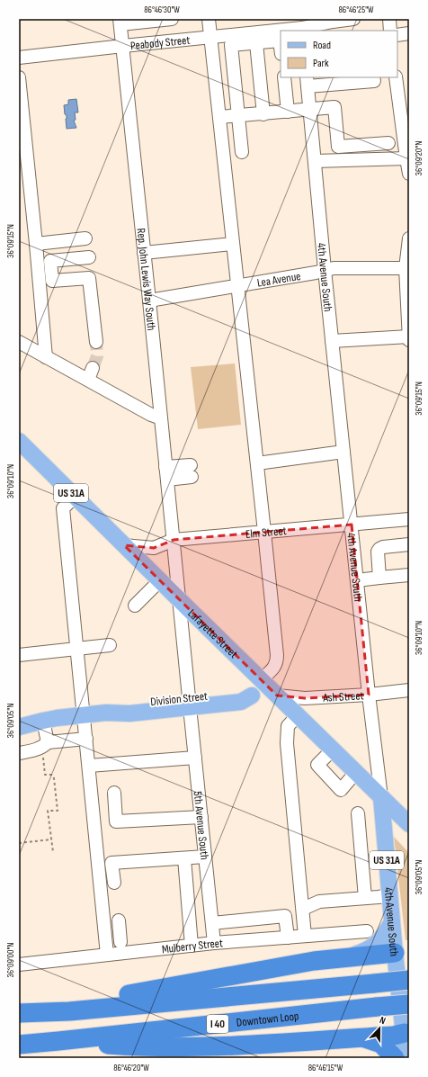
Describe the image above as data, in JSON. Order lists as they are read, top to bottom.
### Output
{
  "streets": {
    "highway": ["Downtown Loop", "I 40"],
    "main road": [
      "4th Avenue South",
      "US 31A",
      "Lafayette Street",
      "Division Street"
    ],
    "street": [
      "Peabody Street",
      "Rep. John Lewis Way South",
      "Lea Avenue",
      "Elm Street",
      "Ash Street",
      "5th Avenue South",
      "Mulberry Street"
    ]
  },
  "crossings": [
    ["Peabody Street", "Rep. John Lewis Way South"],
    ["4th Avenue South", "Lea Avenue"],
    ["4th Avenue South", "Elm Street"],
    ["4th Avenue South", "Lafayette Street"],
    ["4th Avenue South", "Ash Street"],
    ["Rep. John Lewis Way South", "Lea Avenue"],
    ["Rep. John Lewis Way South", "Elm Street"],
    ["Rep. John Lewis Way South", "5th Avenue South"],
    ["Elm Street", "Lafayette Street"],
    ["Elm Street", "5th Avenue South"],
    ["Lafayette Street", "Ash Street"],
    ["Lafayette Street", "Division Street"],
    ["Lafayette Street", "5th Avenue South"],
    ["Ash Street", "Division Street"],
    ["Division Street", "5th Avenue South"],
    ["5th Avenue South", "Mulberry Street"]
  ],
  "legend": ["Road", "Park"],
  "north": "top",
  "coordinates": [
    "86°46'30\"W",
    "86°46'25\"W",
    "36°09'20\"N",
    "36°09'15\"N",
    "36°09'10\"N",
    "36°09'05\"N",
    "36°09'00\"N",
    "86°46'20\"W",
    "86°46'15\"W"
  ]
}
